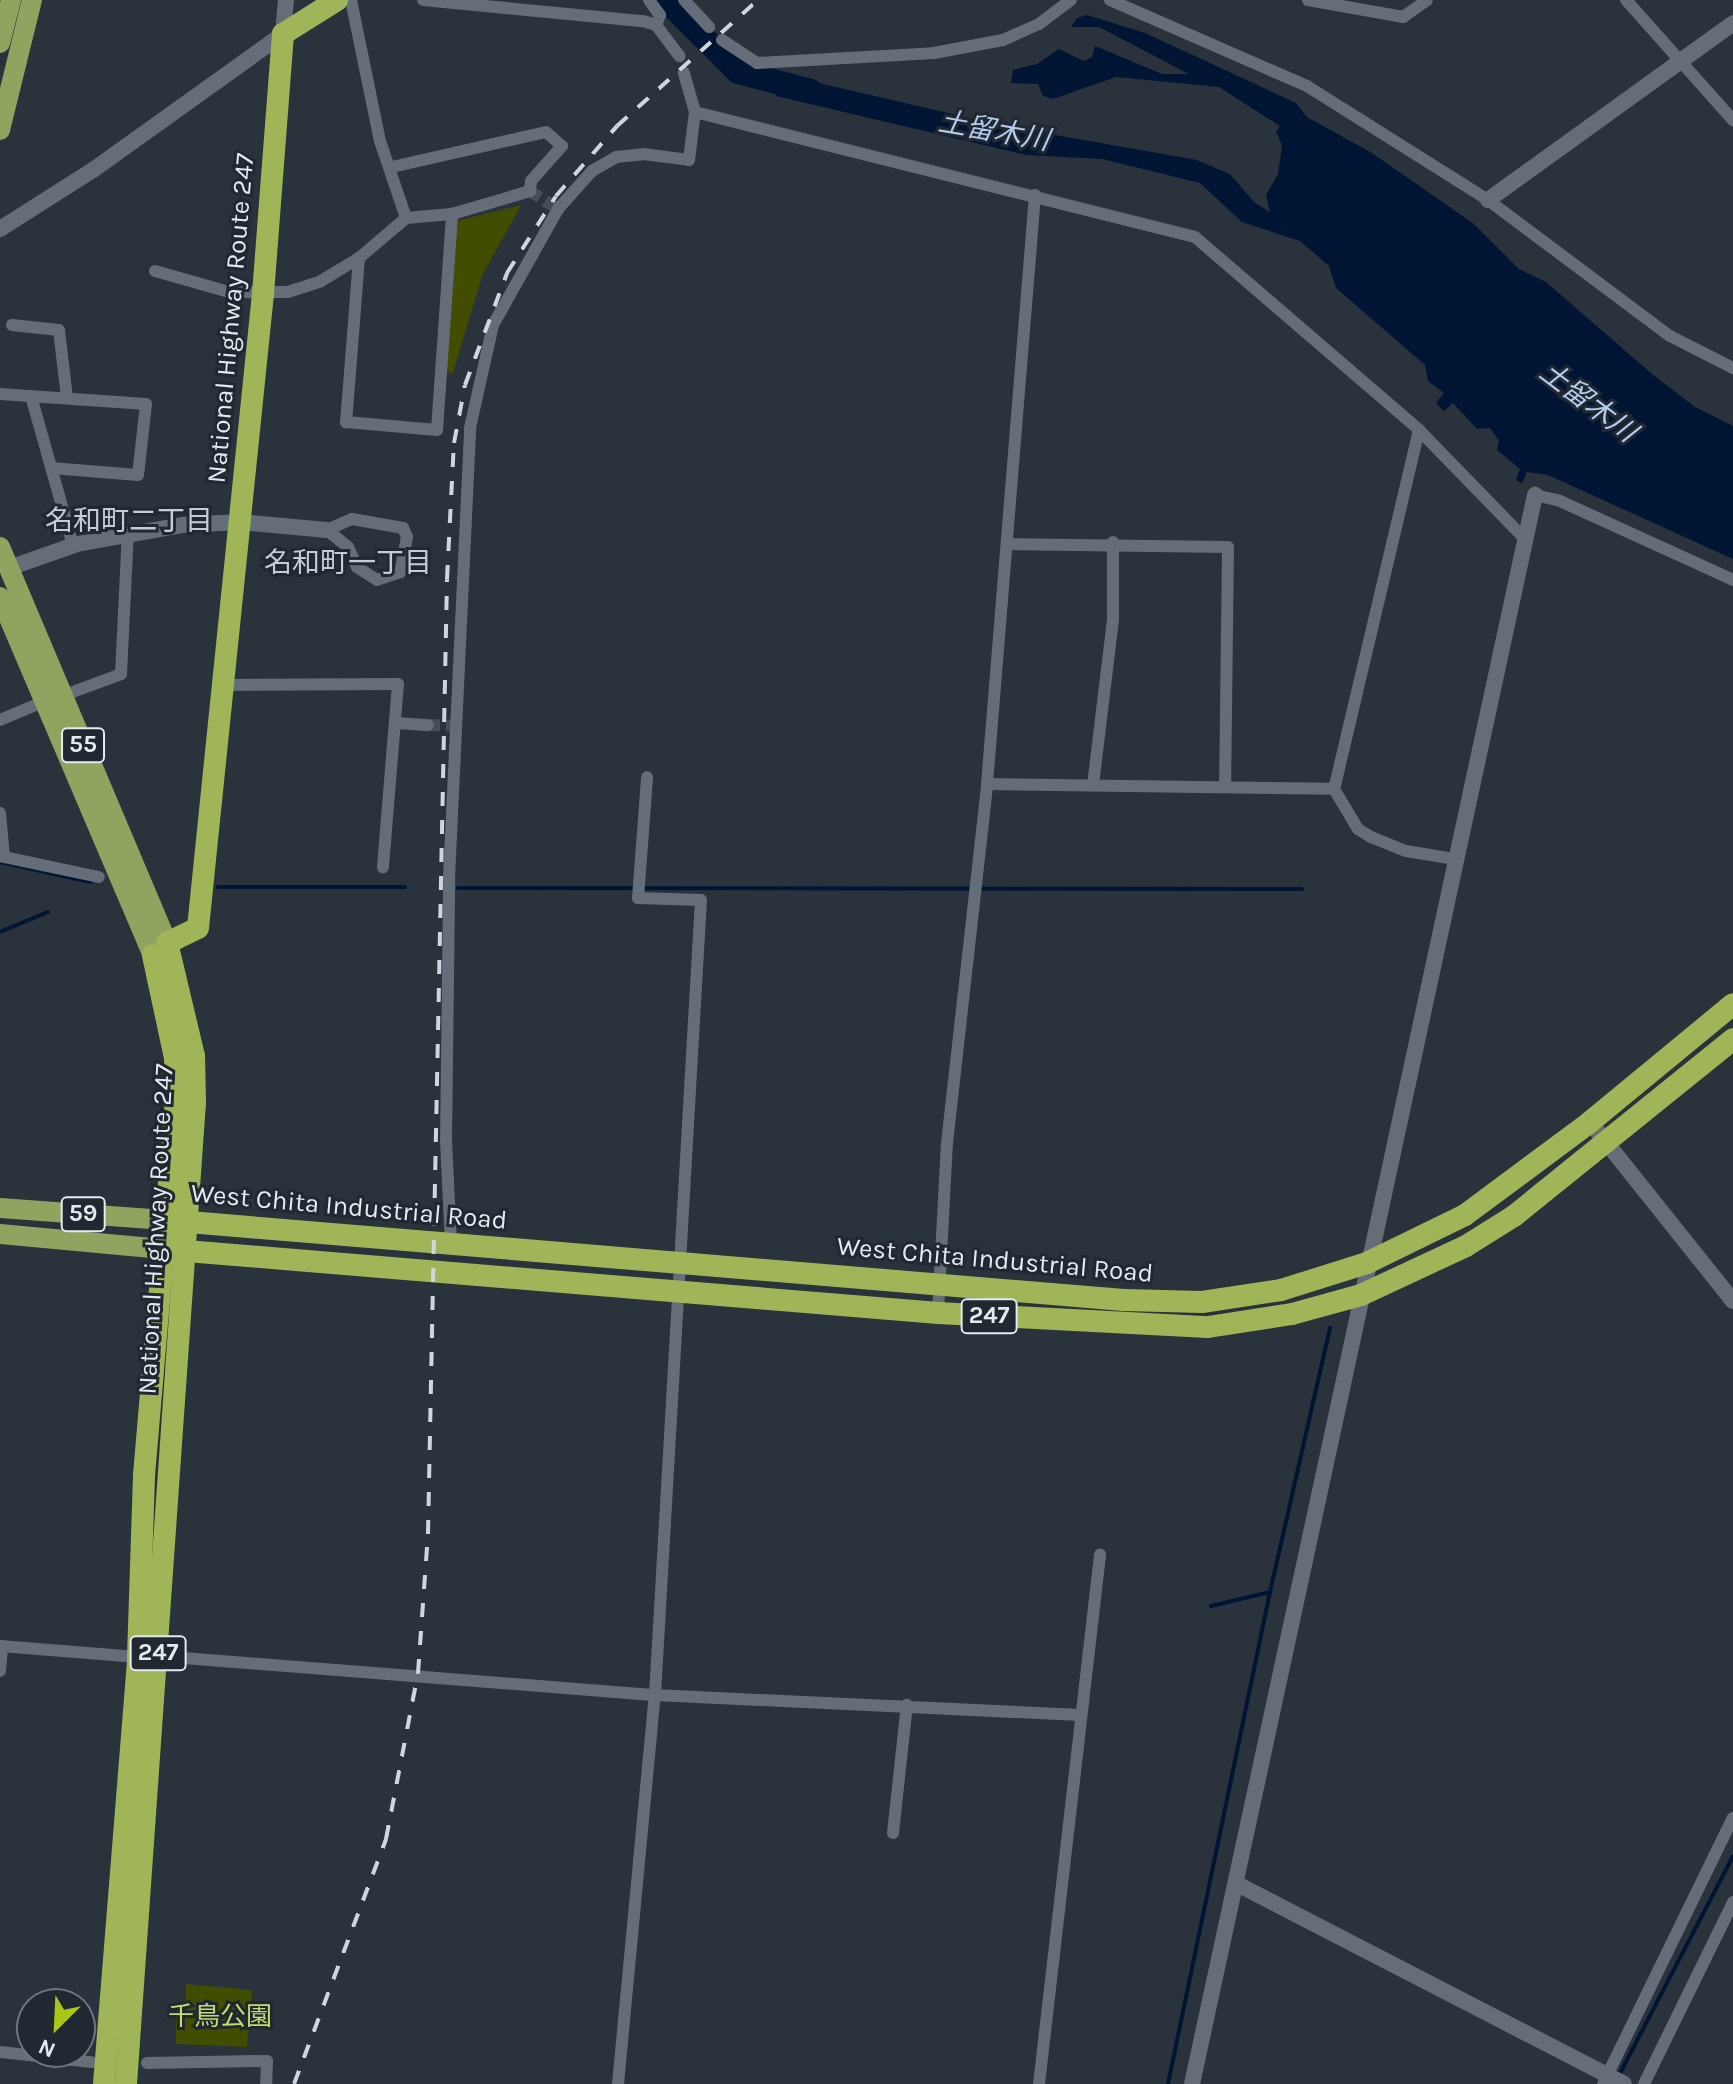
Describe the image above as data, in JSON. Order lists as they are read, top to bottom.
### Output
{
  "streets": {
    "highway": ["National Highway Route 247", "West Chita Industrial Road", "247"],
    "main road": ["55", "59"]
  },
  "crossings": [
    ["National Highway Route 247", "55"],
    ["National Highway Route 247", "West Chita Industrial Road"],
    ["National Highway Route 247", "59"],
    ["West Chita Industrial Road", "59"]
  ],
  "districts": ["名和町二丁目", "名和町一丁目"],
  "water": ["土留木川"],
  "parks": ["千鳥公園"],
  "north": "bottom left"
}
